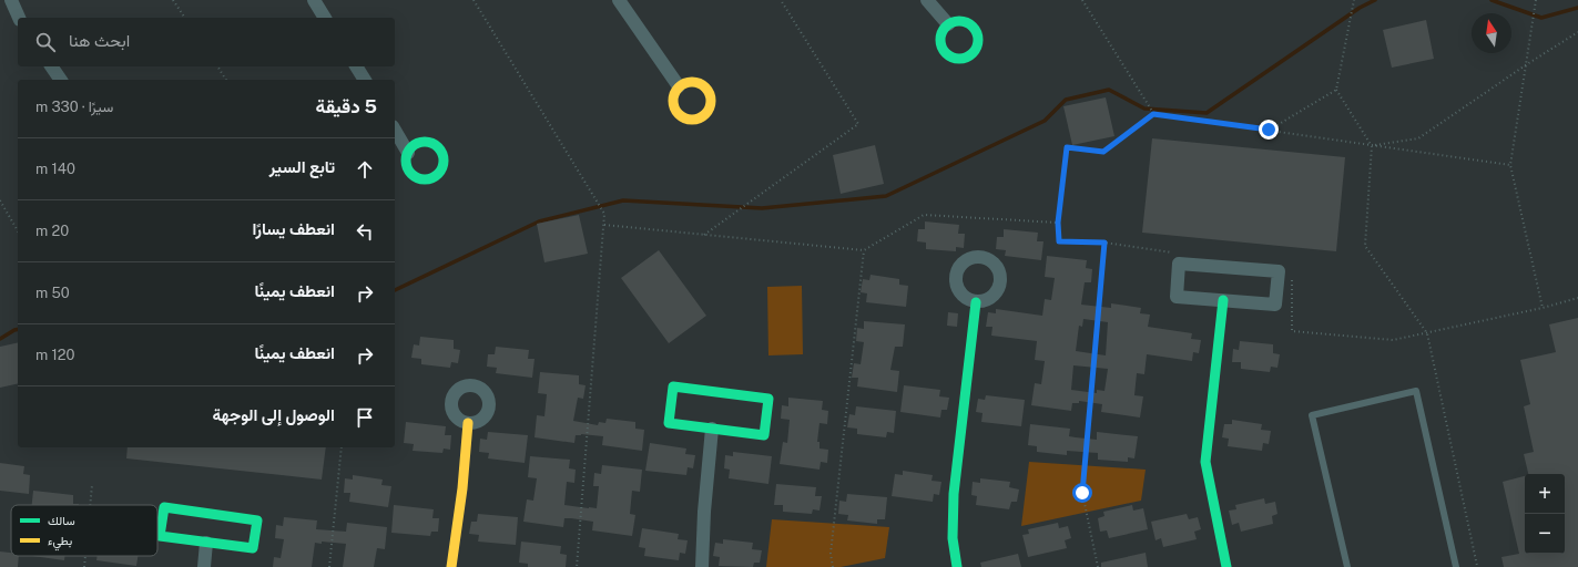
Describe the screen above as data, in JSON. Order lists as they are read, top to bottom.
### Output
{
  "legend": ["سالك", "بطيء"],
  "north": "top",
  "page": {
    "search": "ابحث هنا",
    "heading": ["5 دقيقة", "سيرًا · 330 m"],
    "list": [
      ["تابع السير", "140 m"],
      ["انعطف يسارًا", "20 m"],
      ["انعطف يمينًا", "50 m"],
      ["انعطف يمينًا", "120 m"],
      "الوصول إلى الوجهة"
    ],
    "map_buttons": ["+", "−"]
  }
}
